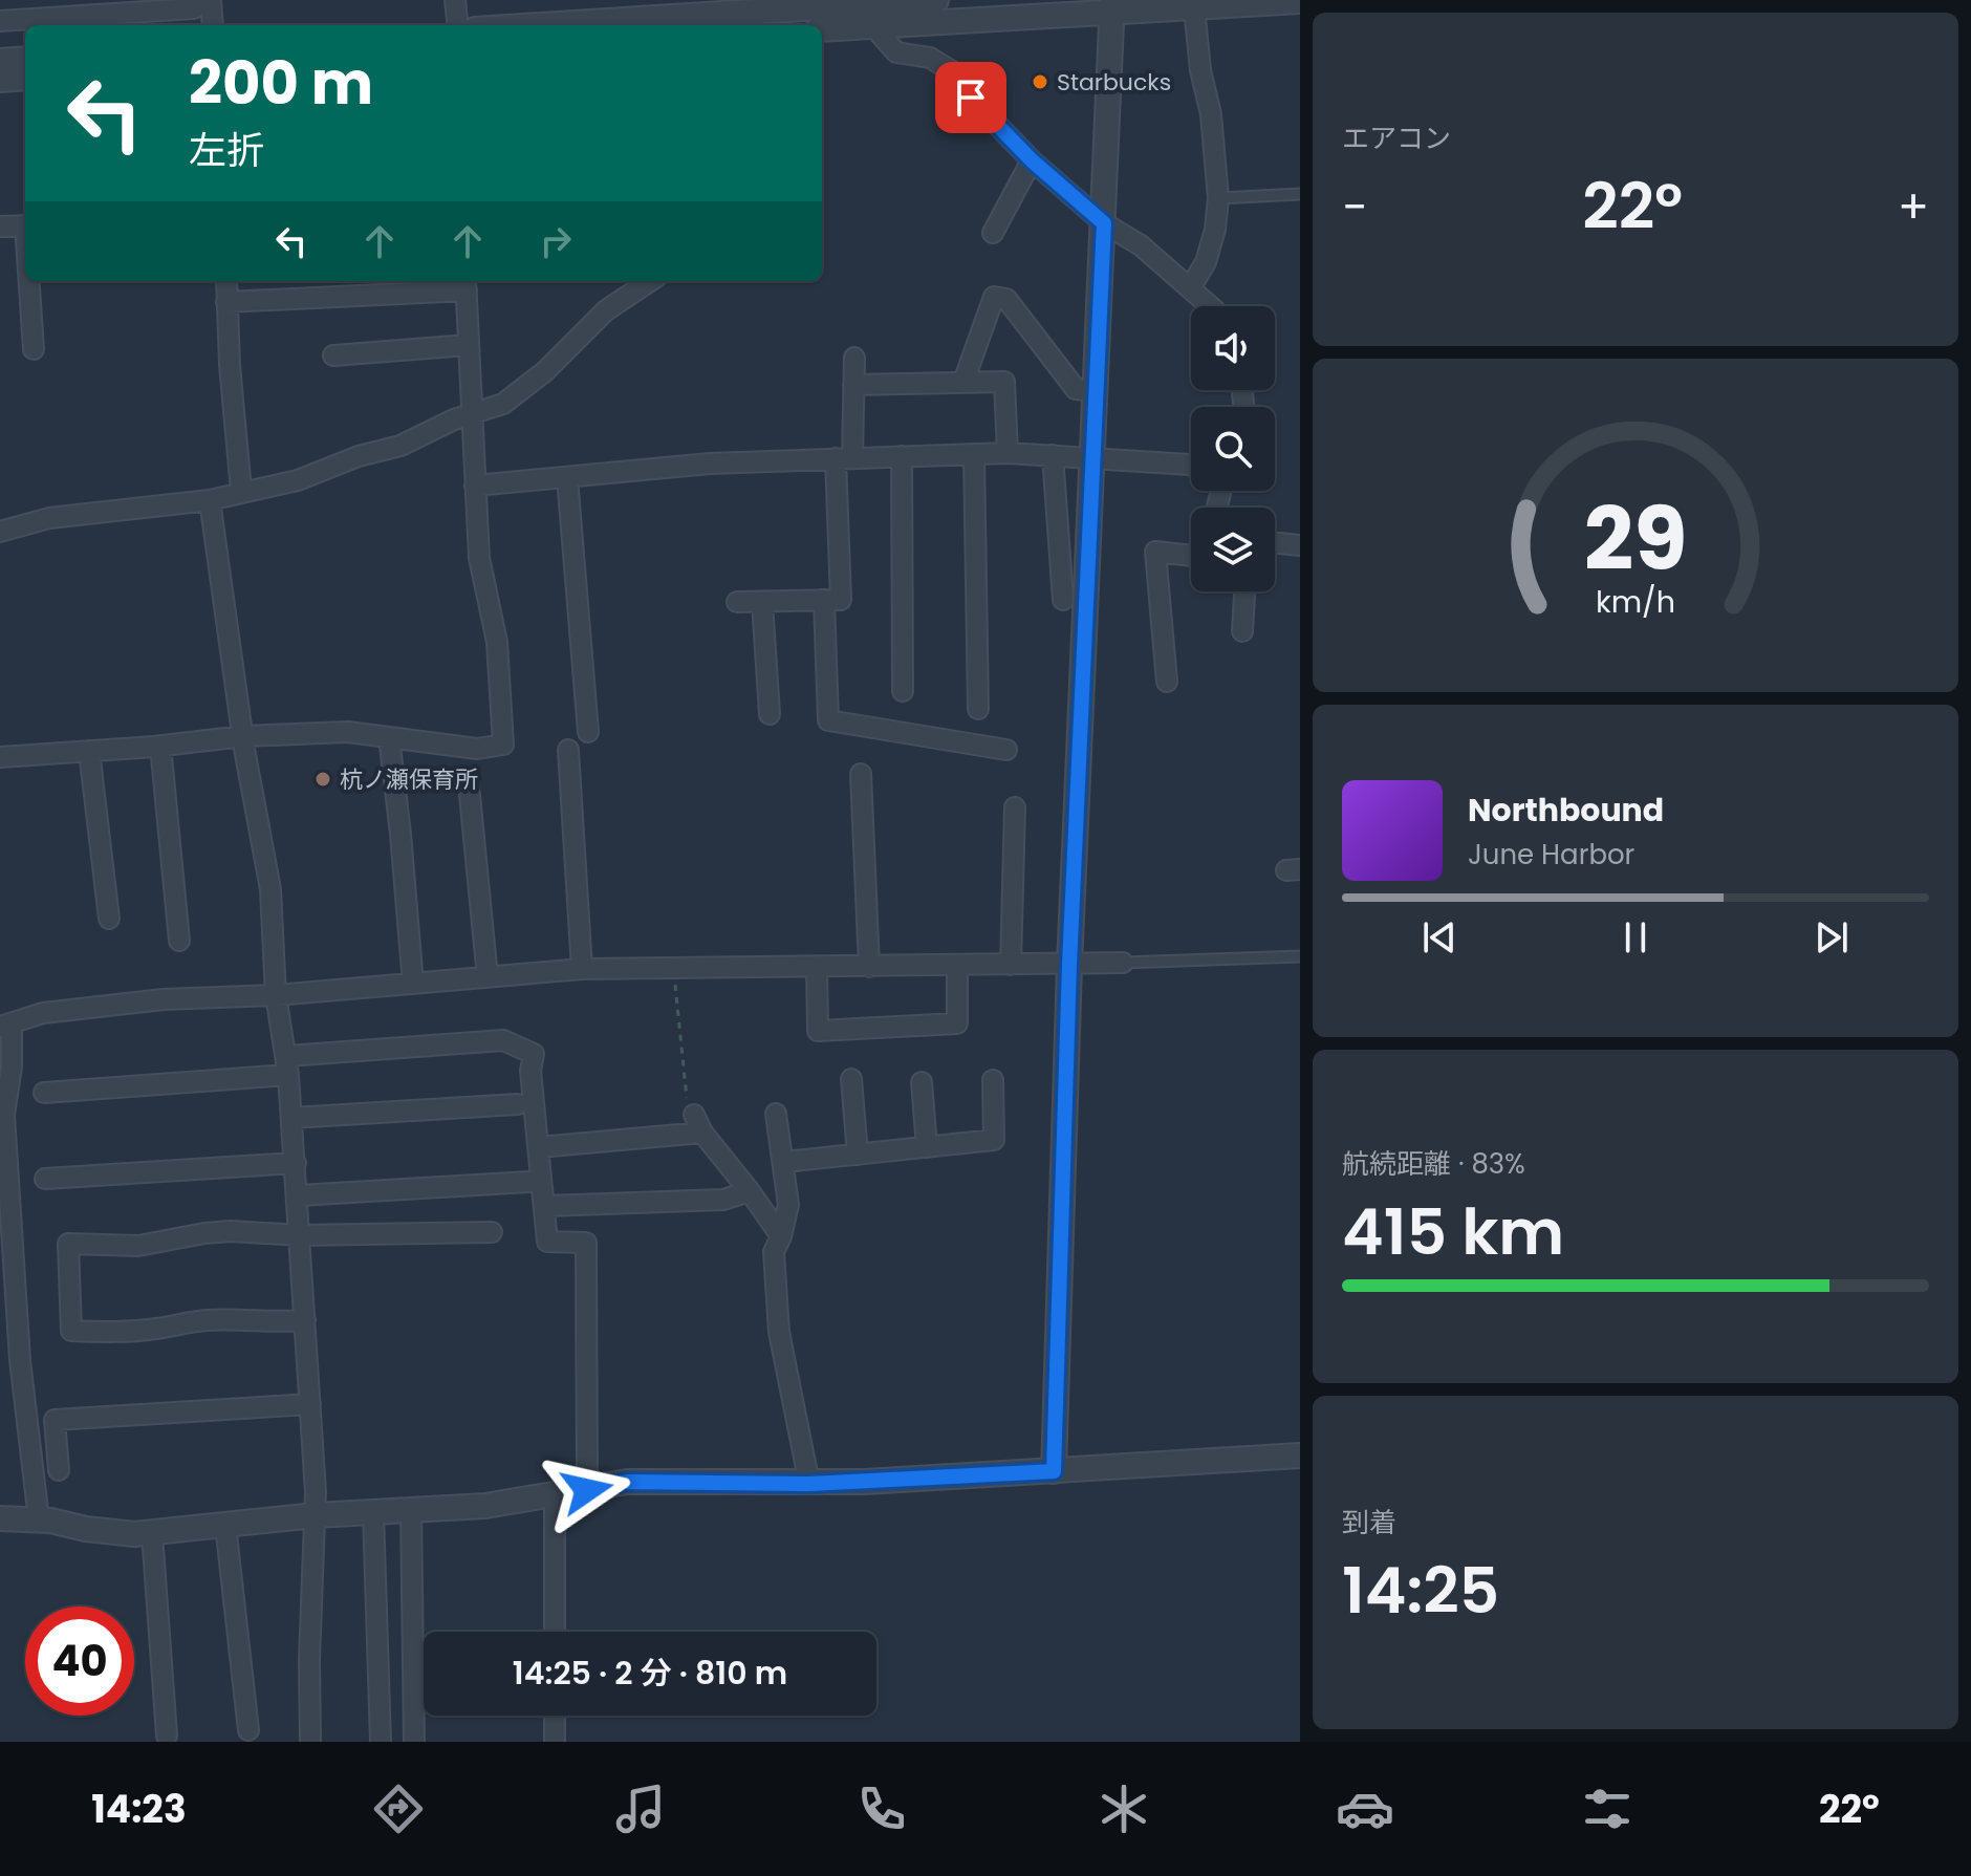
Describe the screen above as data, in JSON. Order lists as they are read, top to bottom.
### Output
{
  "places": ["Starbucks", "杭ノ瀬保育所"],
  "page": {
    "tile": [
      "エアコン",
      ["航続距離 · 83%", "415 km"],
      ["到着", "14:25"]
    ],
    "turn": ["200 m", "左折"],
    "heat": ["−", "22°", "+"],
    "song": ["Northbound", "June Harbor"],
    "limit": "40",
    "trip": "14:25 · 2 分 · 810 m",
    "tabs": ["14:23", "22°"],
    "gauge": ["29", "km/h"]
  }
}
